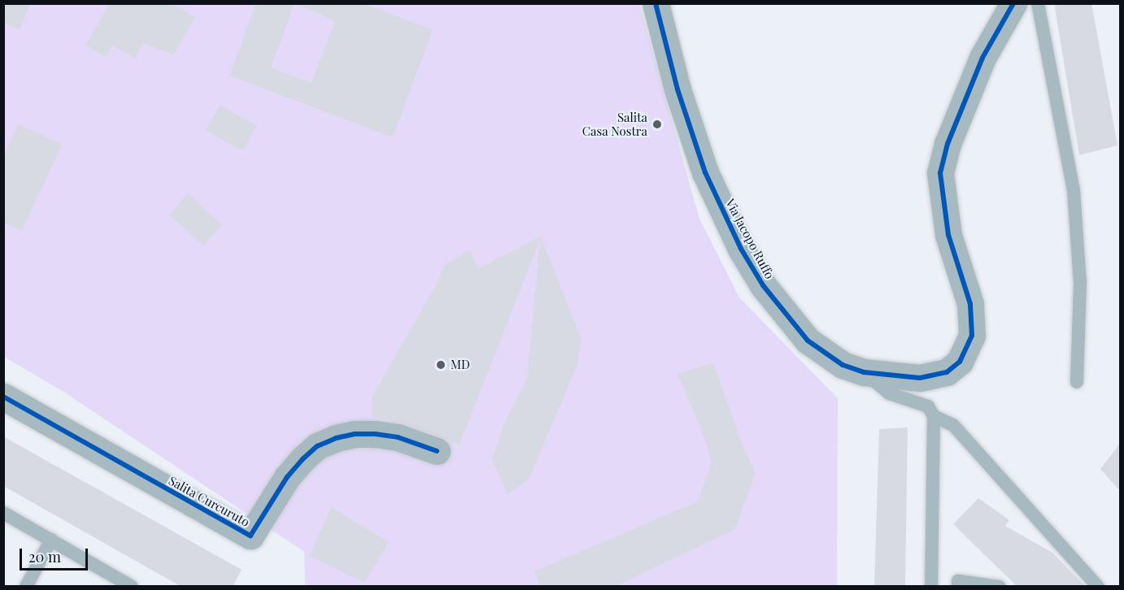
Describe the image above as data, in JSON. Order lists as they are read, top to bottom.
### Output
{
  "streets": {
    "street": ["Via Jacopo Ruffo", "Salita Curcuruto"]
  },
  "places": ["Salita Casa Nostra", "MD"],
  "scale_bar": "20 m"
}
